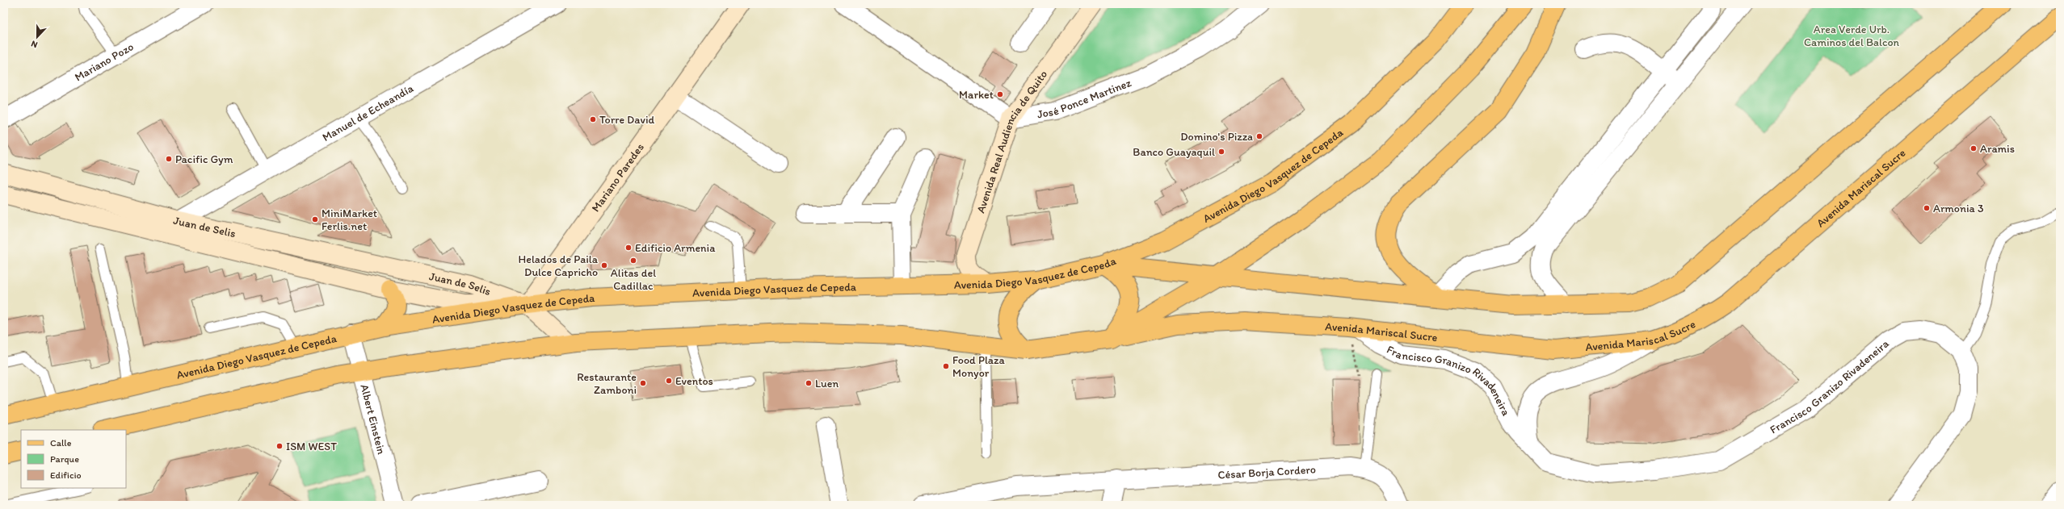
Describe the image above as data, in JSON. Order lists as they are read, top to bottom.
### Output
{
  "streets": {
    "main road": [
      "Avenida Real Audiencia de Quito",
      "Avenida Diego Vasquez de Cepeda",
      "Mariano Paredes",
      "Avenida Mariscal Sucre",
      "Juan de Selis"
    ],
    "street": [
      "Mariano Pozo",
      "José Ponce Martinez",
      "Manuel de Echeandía",
      "Francisco Granizo Rivadeneira",
      "Albert Einstein",
      "César Borja Cordero"
    ]
  },
  "crossings": [
    ["José Ponce Martinez", "Avenida Real Audiencia de Quito"],
    ["Manuel de Echeandía", "Juan de Selis"],
    ["Avenida Real Audiencia de Quito", "Avenida Diego Vasquez de Cepeda"],
    ["Avenida Diego Vasquez de Cepeda", "Mariano Paredes"],
    ["Avenida Diego Vasquez de Cepeda", "Avenida Mariscal Sucre"],
    ["Avenida Diego Vasquez de Cepeda", "Juan de Selis"],
    ["Avenida Diego Vasquez de Cepeda", "Albert Einstein"],
    ["Mariano Paredes", "Juan de Selis"],
    ["Avenida Mariscal Sucre", "Francisco Granizo Rivadeneira"]
  ],
  "parks": ["Area Verde Urb. Caminos del Balcon"],
  "places": [
    "Market",
    "Torre David",
    "Domino's Pizza",
    "Aramis",
    "Banco Guayaquil",
    "Pacific Gym",
    "Armonia 3",
    "MiniMarket Ferlis.net",
    "Edificio Armenia",
    "Alitas del Cadillac",
    "Helados de Paila Dulce Capricho",
    "Food Plaza Monyor",
    "Eventos",
    "Restaurante Zamboni",
    "Luen",
    "ISM WEST"
  ],
  "legend": ["Calle", "Parque", "Edificio"],
  "north": "bottom"
}
